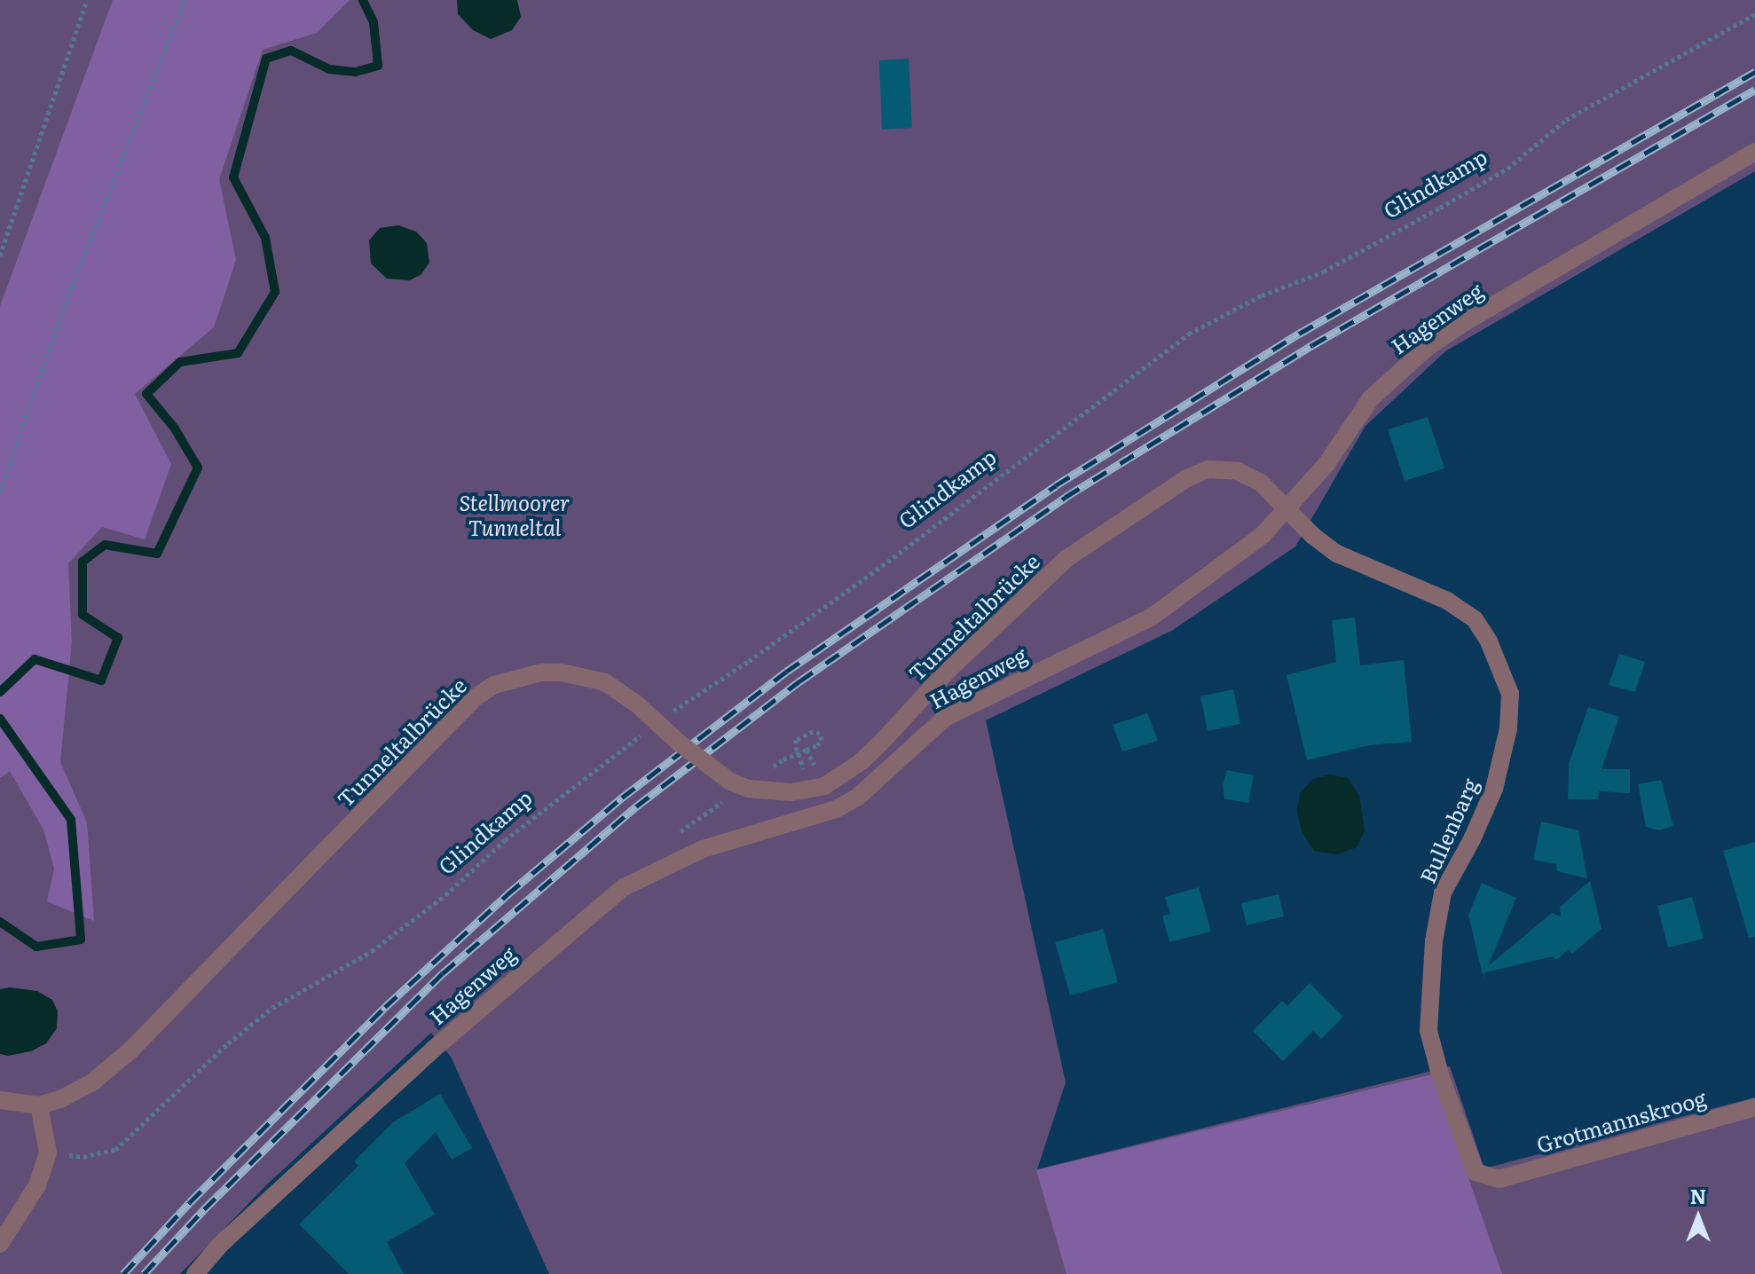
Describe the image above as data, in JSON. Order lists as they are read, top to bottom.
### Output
{
  "streets": {
    "street": [
      "Hagenweg",
      "Tunneltalbrücke",
      "Bullenbarg",
      "Grotmannskroog"
    ],
    "path": ["Glindkamp"]
  },
  "crossings": [
    ["Hagenweg", "Tunneltalbrücke"],
    ["Hagenweg", "Bullenbarg"],
    ["Tunneltalbrücke", "Bullenbarg"],
    ["Bullenbarg", "Grotmannskroog"]
  ],
  "parks": ["Stellmoorer Tunneltal"],
  "north": "top"
}
